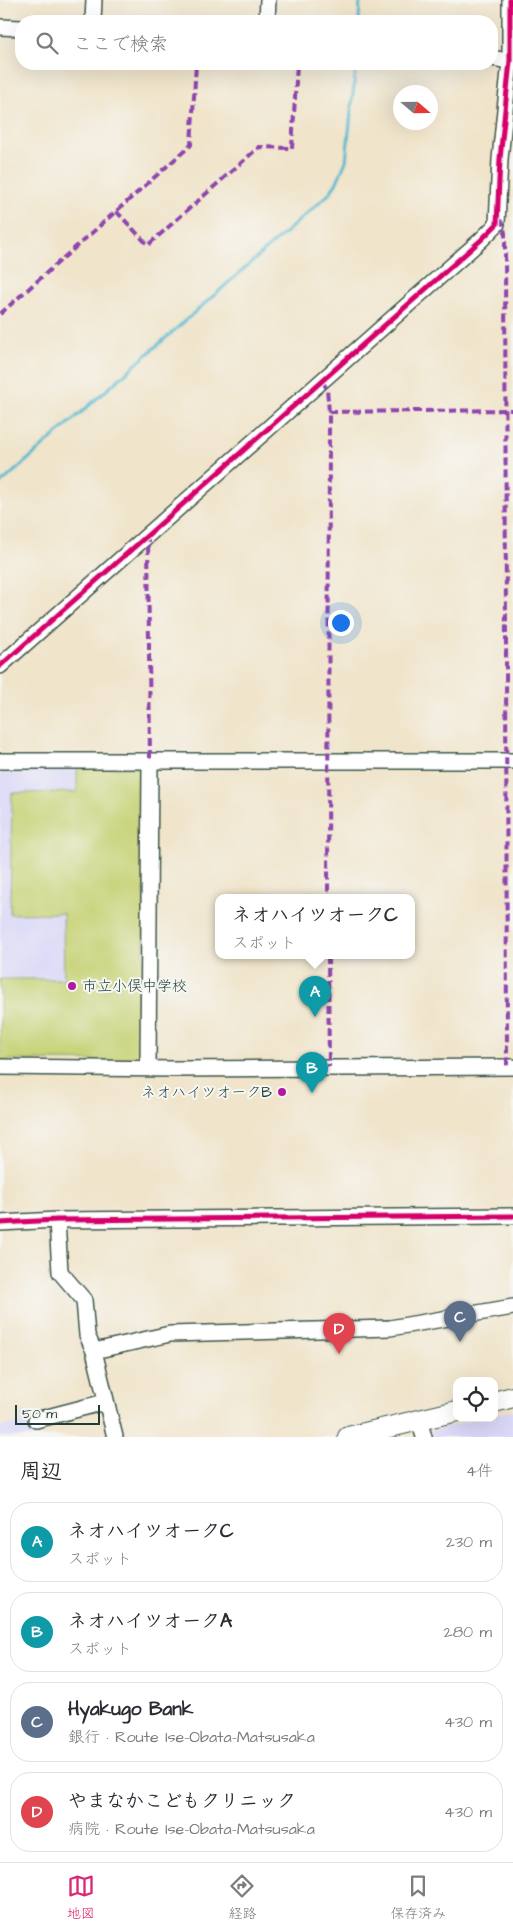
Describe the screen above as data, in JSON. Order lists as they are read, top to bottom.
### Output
{
  "places": ["市立小俣中学校", "ネオハイツオークB"],
  "scale_bar": "50 m",
  "north": "right",
  "page": {
    "search": "ここで検索",
    "popup": ["ネオハイツオークC", "スポット"],
    "pins": [
      "A",
      "B",
      "C",
      "D"
    ],
    "scale": "50 m",
    "heading": ["周辺", "4件"],
    "list": [
      {
        "mark": "A",
        "name": "ネオハイツオークC",
        "note": "スポット",
        "value": "230 m"
      },
      {
        "mark": "B",
        "name": "ネオハイツオークA",
        "note": "スポット",
        "value": "280 m"
      },
      {
        "mark": "C",
        "name": "Hyakugo Bank",
        "note": "銀行 · Route Ise-Obata-Matsusaka",
        "value": "430 m"
      },
      {
        "mark": "D",
        "name": "やまなかこどもクリニック",
        "note": "病院 · Route Ise-Obata-Matsusaka",
        "value": "430 m"
      }
    ],
    "nav": ["地図", "経路", "保存済み"]
  }
}
